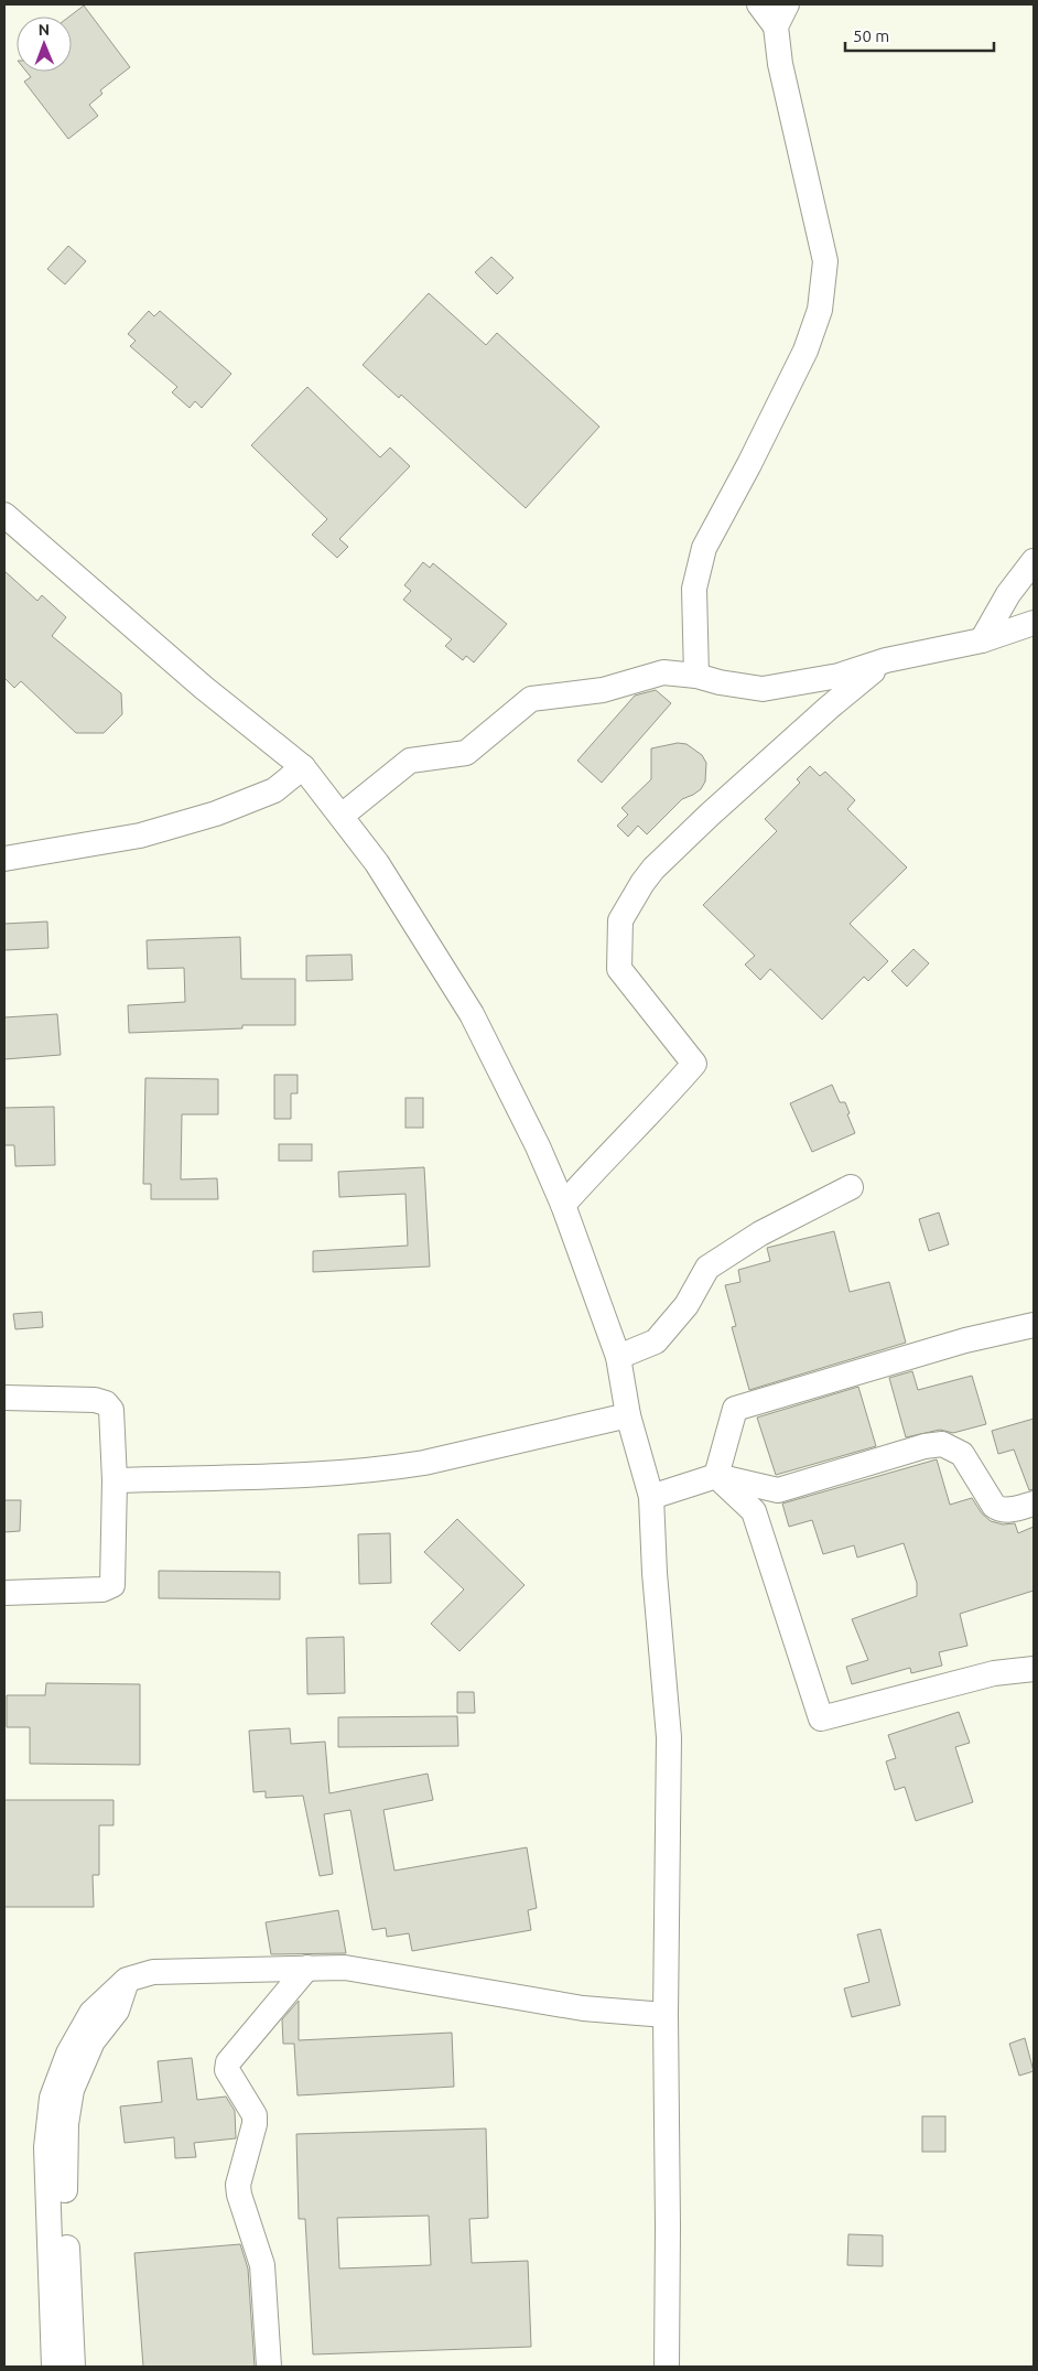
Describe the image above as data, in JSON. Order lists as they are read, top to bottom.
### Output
{
  "scale_bar": "50 m",
  "north": "top"
}
